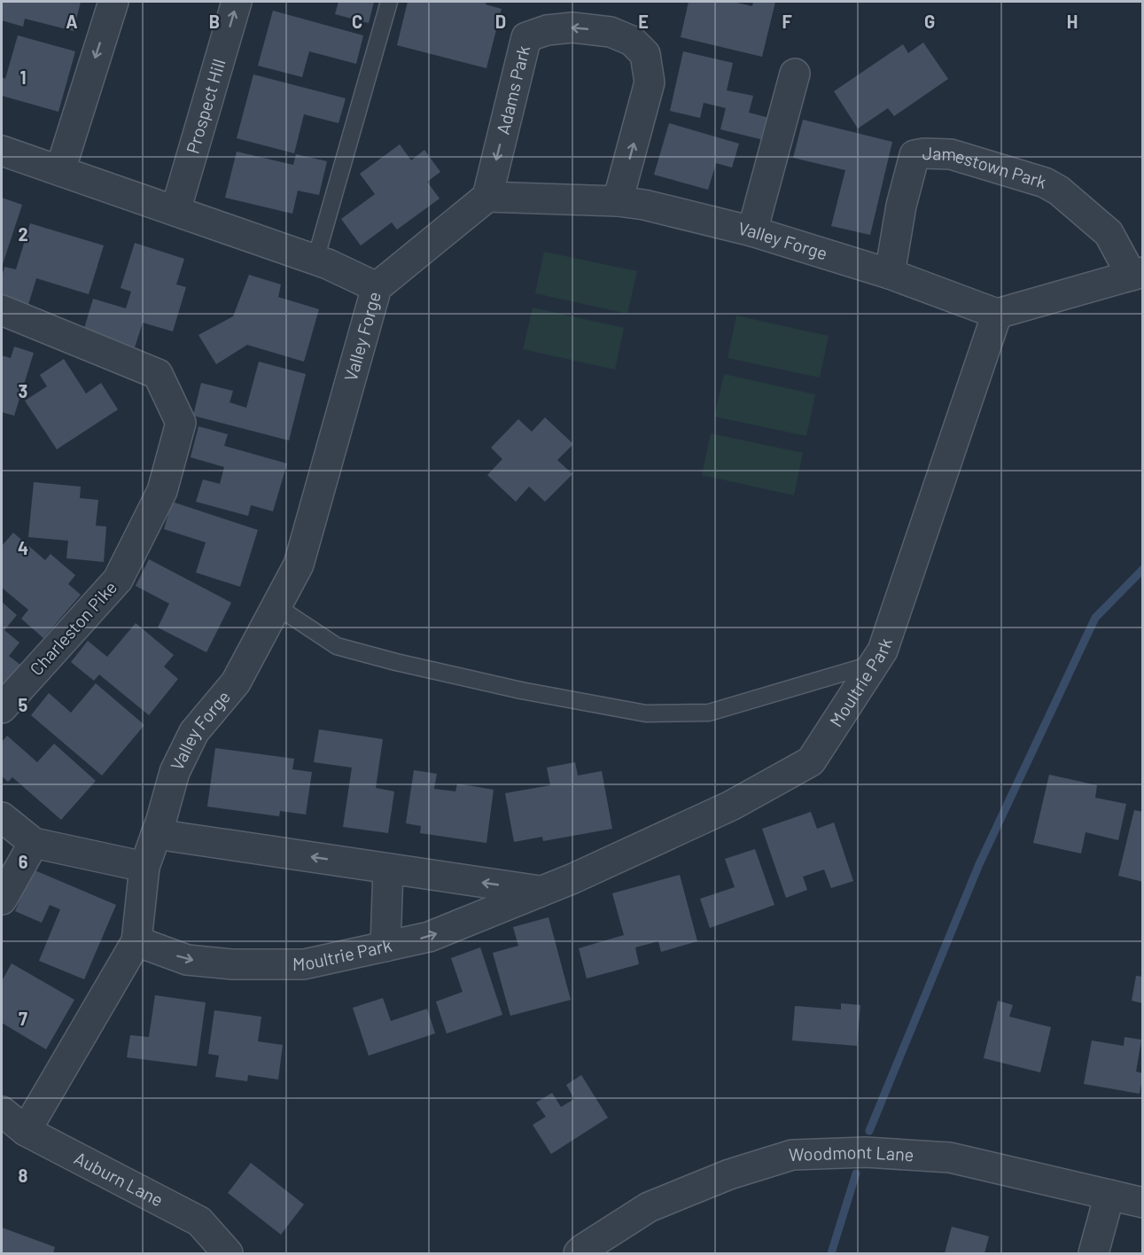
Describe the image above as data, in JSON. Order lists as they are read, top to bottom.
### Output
{
  "streets": {
    "street": [
      "Adams Park",
      "Prospect Hill",
      "Jamestown Park",
      "Valley Forge",
      "Charleston Pike",
      "Moultrie Park",
      "Woodmont Lane",
      "Auburn Lane"
    ]
  },
  "crossings": [
    ["Adams Park", "Valley Forge"],
    ["Jamestown Park", "Valley Forge"],
    ["Valley Forge", "Moultrie Park"],
    ["Valley Forge", "Auburn Lane"]
  ],
  "grid": {
    "columns": [
      "A",
      "B",
      "C",
      "D",
      "E",
      "F",
      "G",
      "H"
    ],
    "rows": [
      "1",
      "2",
      "3",
      "4",
      "5",
      "6",
      "7",
      "8"
    ]
  }
}
